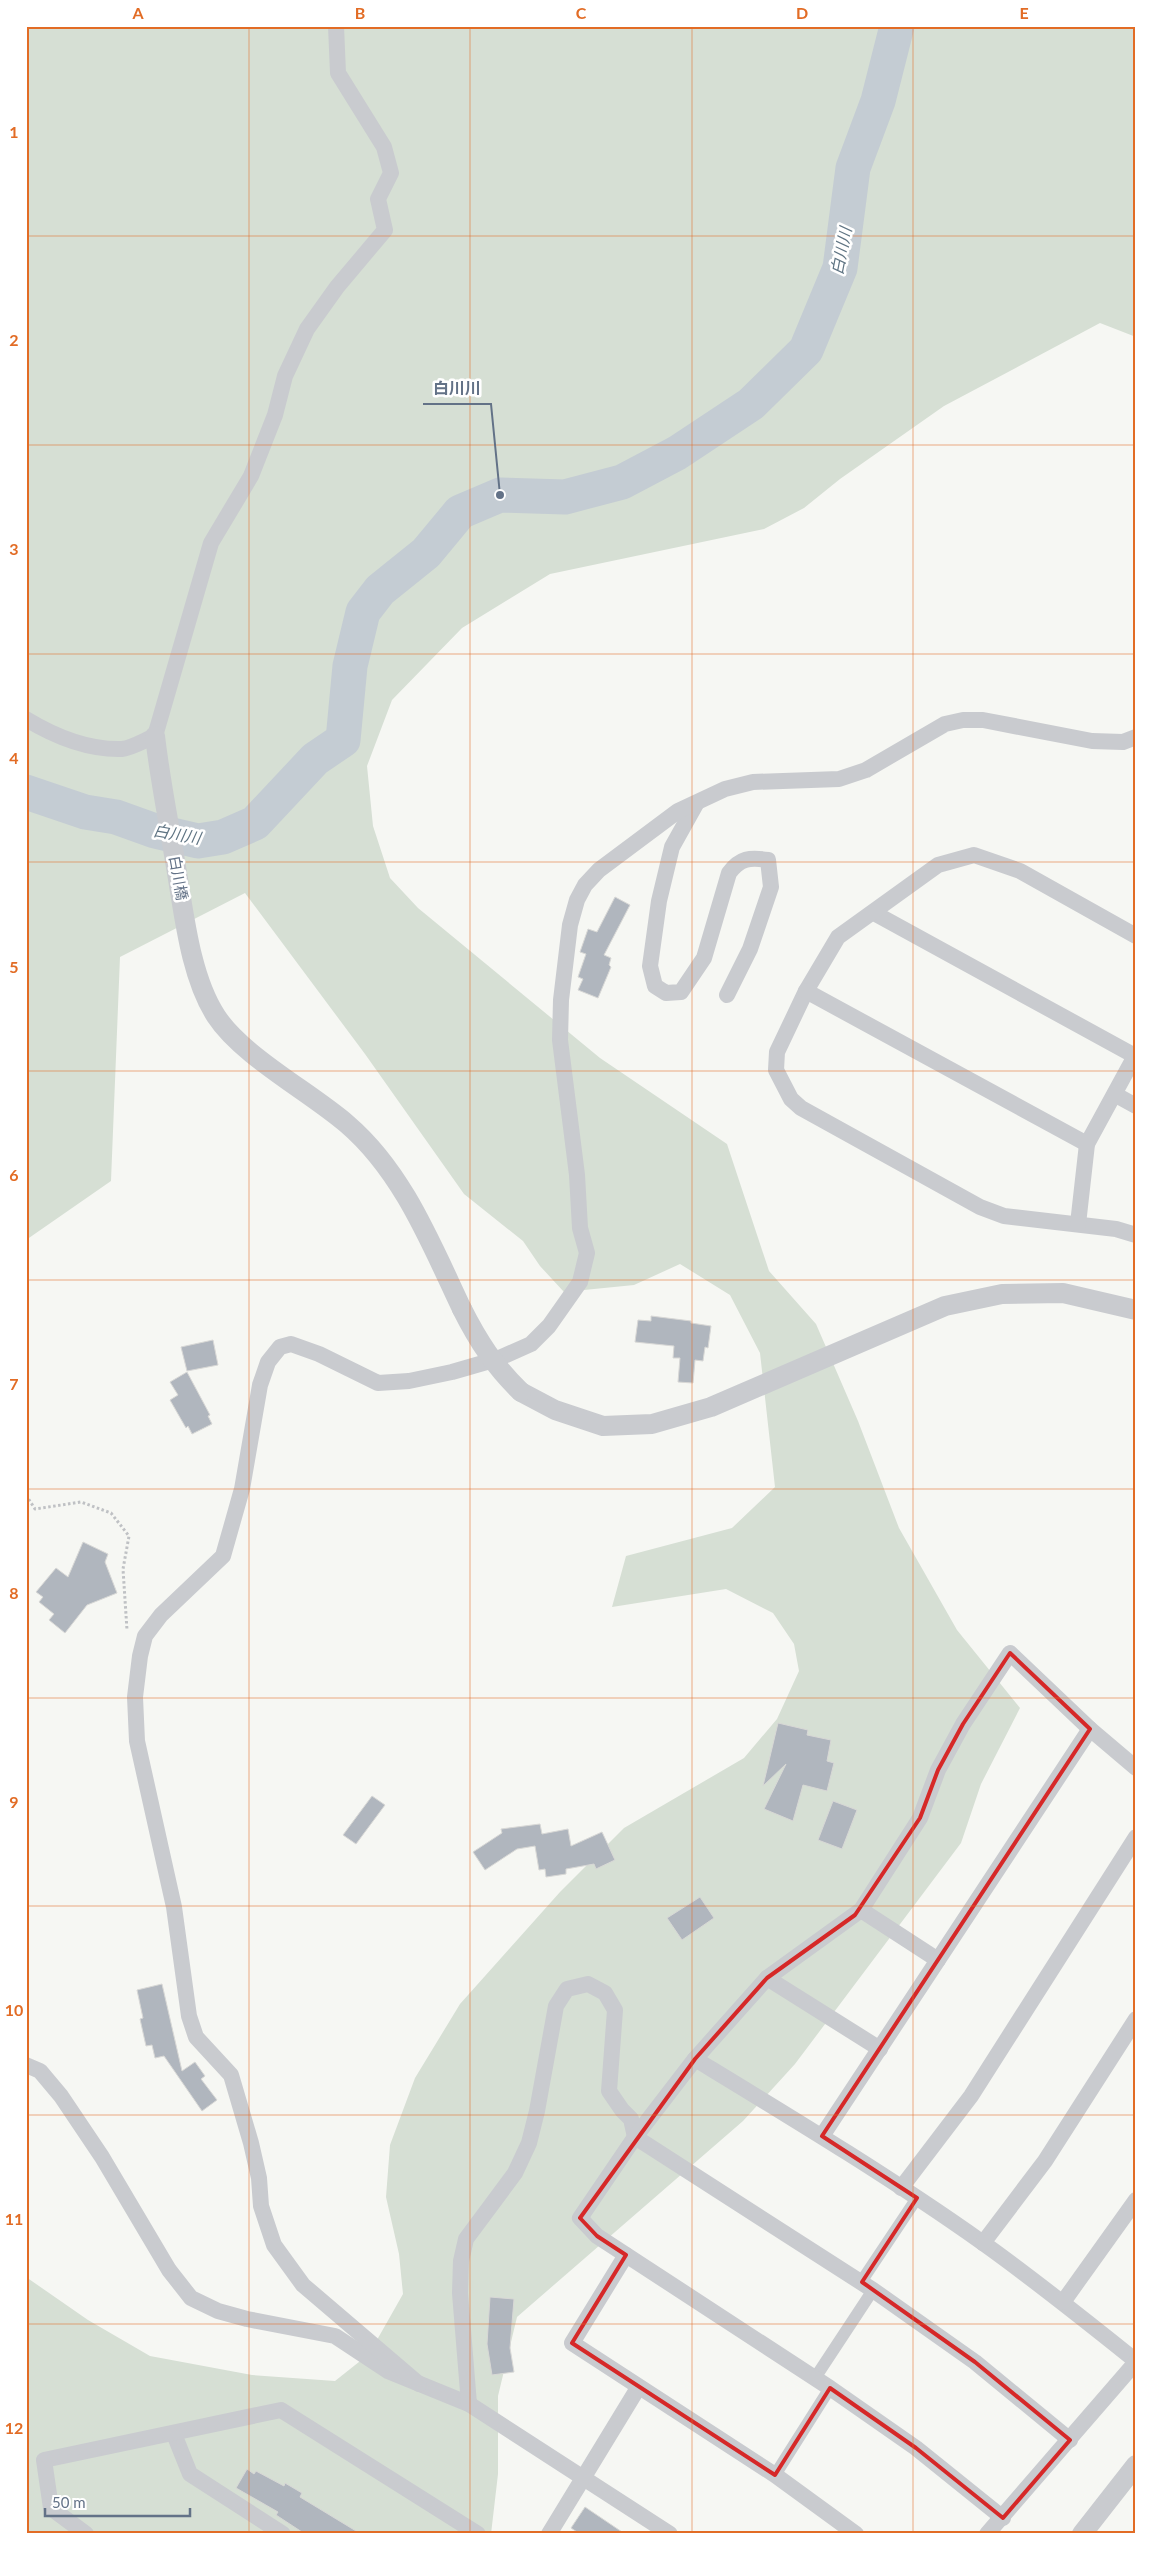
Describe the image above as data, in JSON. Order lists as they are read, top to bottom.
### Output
{
  "streets": {
    "street": ["白川橋"]
  },
  "water": ["白川川"],
  "places": ["白川川"],
  "scale_bar": "50 m",
  "grid": {
    "columns": [
      "A",
      "B",
      "C",
      "D",
      "E"
    ],
    "rows": [
      "1",
      "2",
      "3",
      "4",
      "5",
      "6",
      "7",
      "8",
      "9",
      "10",
      "11",
      "12"
    ]
  }
}
